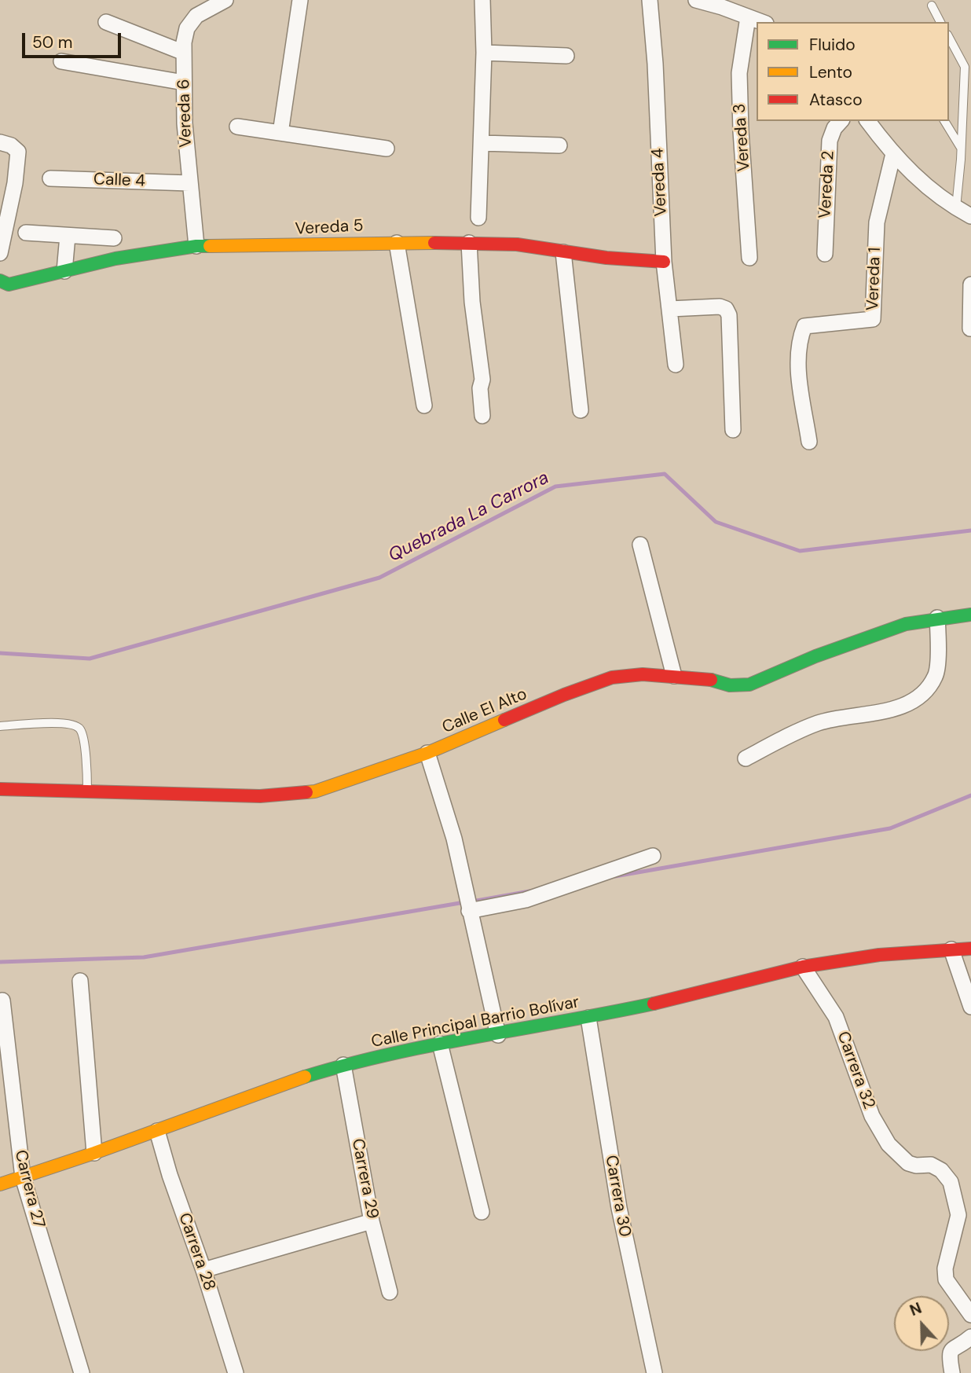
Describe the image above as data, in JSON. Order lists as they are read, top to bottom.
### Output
{
  "streets": {
    "street": [
      "Vereda 6",
      "Vereda 3",
      "Calle 4",
      "Vereda 4",
      "Vereda 2",
      "Vereda 5",
      "Vereda 1",
      "Calle El Alto",
      "Calle Principal Barrio Bolívar",
      "Carrera 32",
      "Carrera 29",
      "Carrera 27",
      "Carrera 30",
      "Carrera 28"
    ]
  },
  "crossings": [
    ["Vereda 6", "Calle 4"],
    ["Vereda 6", "Vereda 5"],
    ["Vereda 4", "Vereda 5"],
    ["Calle Principal Barrio Bolívar", "Carrera 32"],
    ["Calle Principal Barrio Bolívar", "Carrera 29"],
    ["Calle Principal Barrio Bolívar", "Carrera 27"],
    ["Calle Principal Barrio Bolívar", "Carrera 30"],
    ["Calle Principal Barrio Bolívar", "Carrera 28"]
  ],
  "water": ["Quebrada La Carrora"],
  "legend": ["Fluido", "Lento", "Atasco"],
  "scale_bar": "50 m",
  "north": "top"
}
